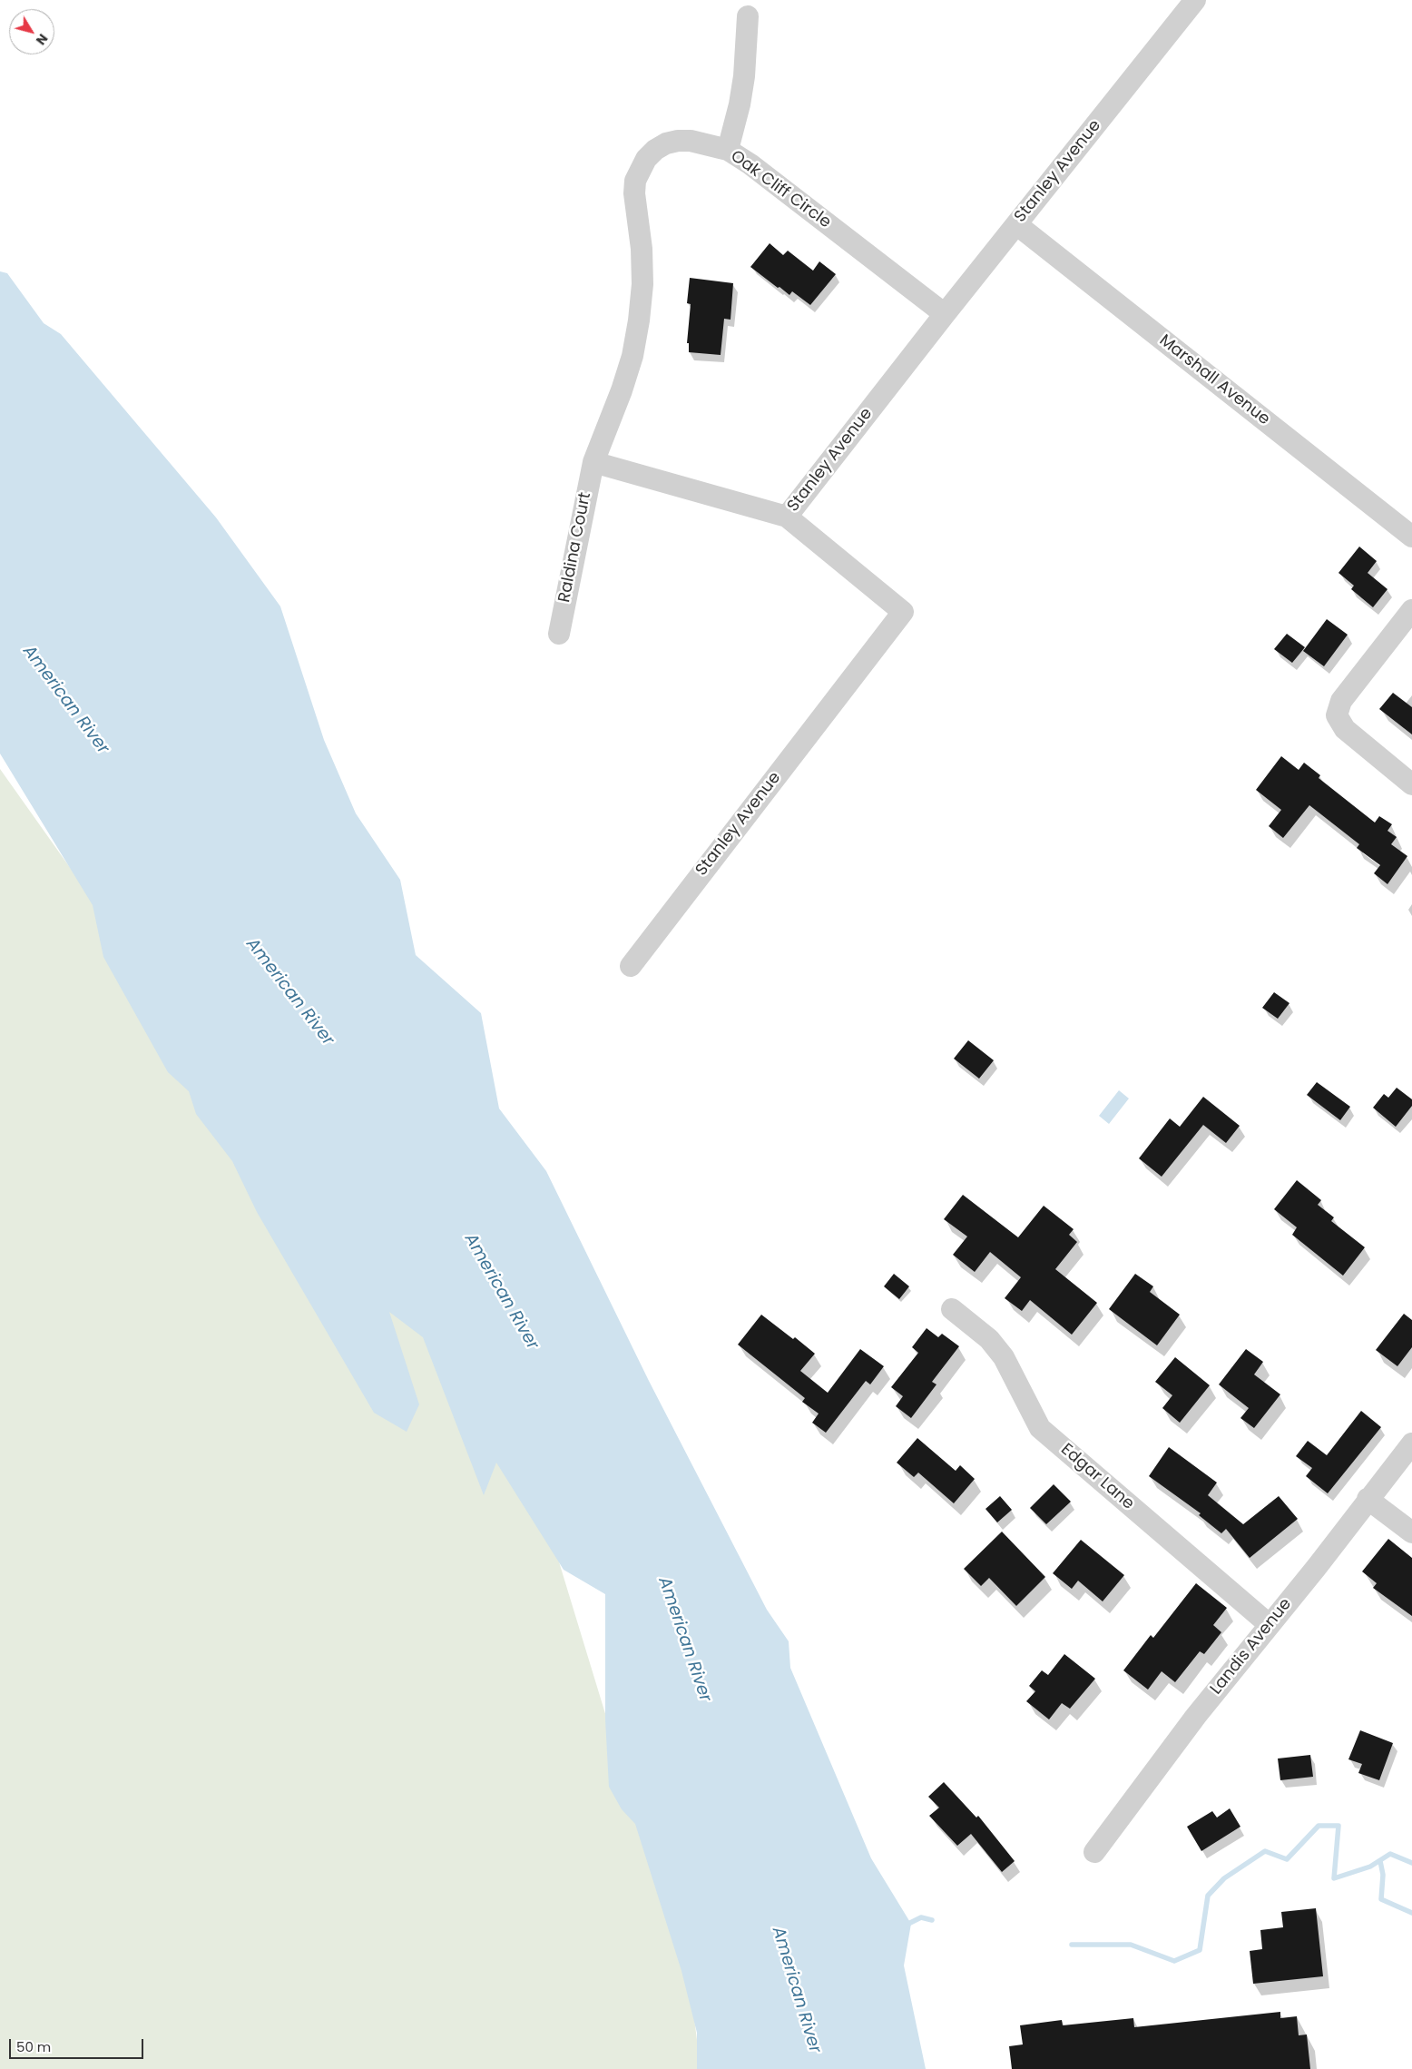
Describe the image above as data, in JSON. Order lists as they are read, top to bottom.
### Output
{
  "streets": {
    "street": [
      "Stanley Avenue",
      "Oak Cliff Circle",
      "Marshall Avenue",
      "Raldina Court",
      "Edgar Lane",
      "Landis Avenue"
    ]
  },
  "crossings": [
    ["Stanley Avenue", "Oak Cliff Circle"],
    ["Stanley Avenue", "Marshall Avenue"],
    ["Oak Cliff Circle", "Raldina Court"],
    ["Edgar Lane", "Landis Avenue"]
  ],
  "water": ["American River"],
  "scale_bar": "50 m",
  "north": "bottom right"
}
